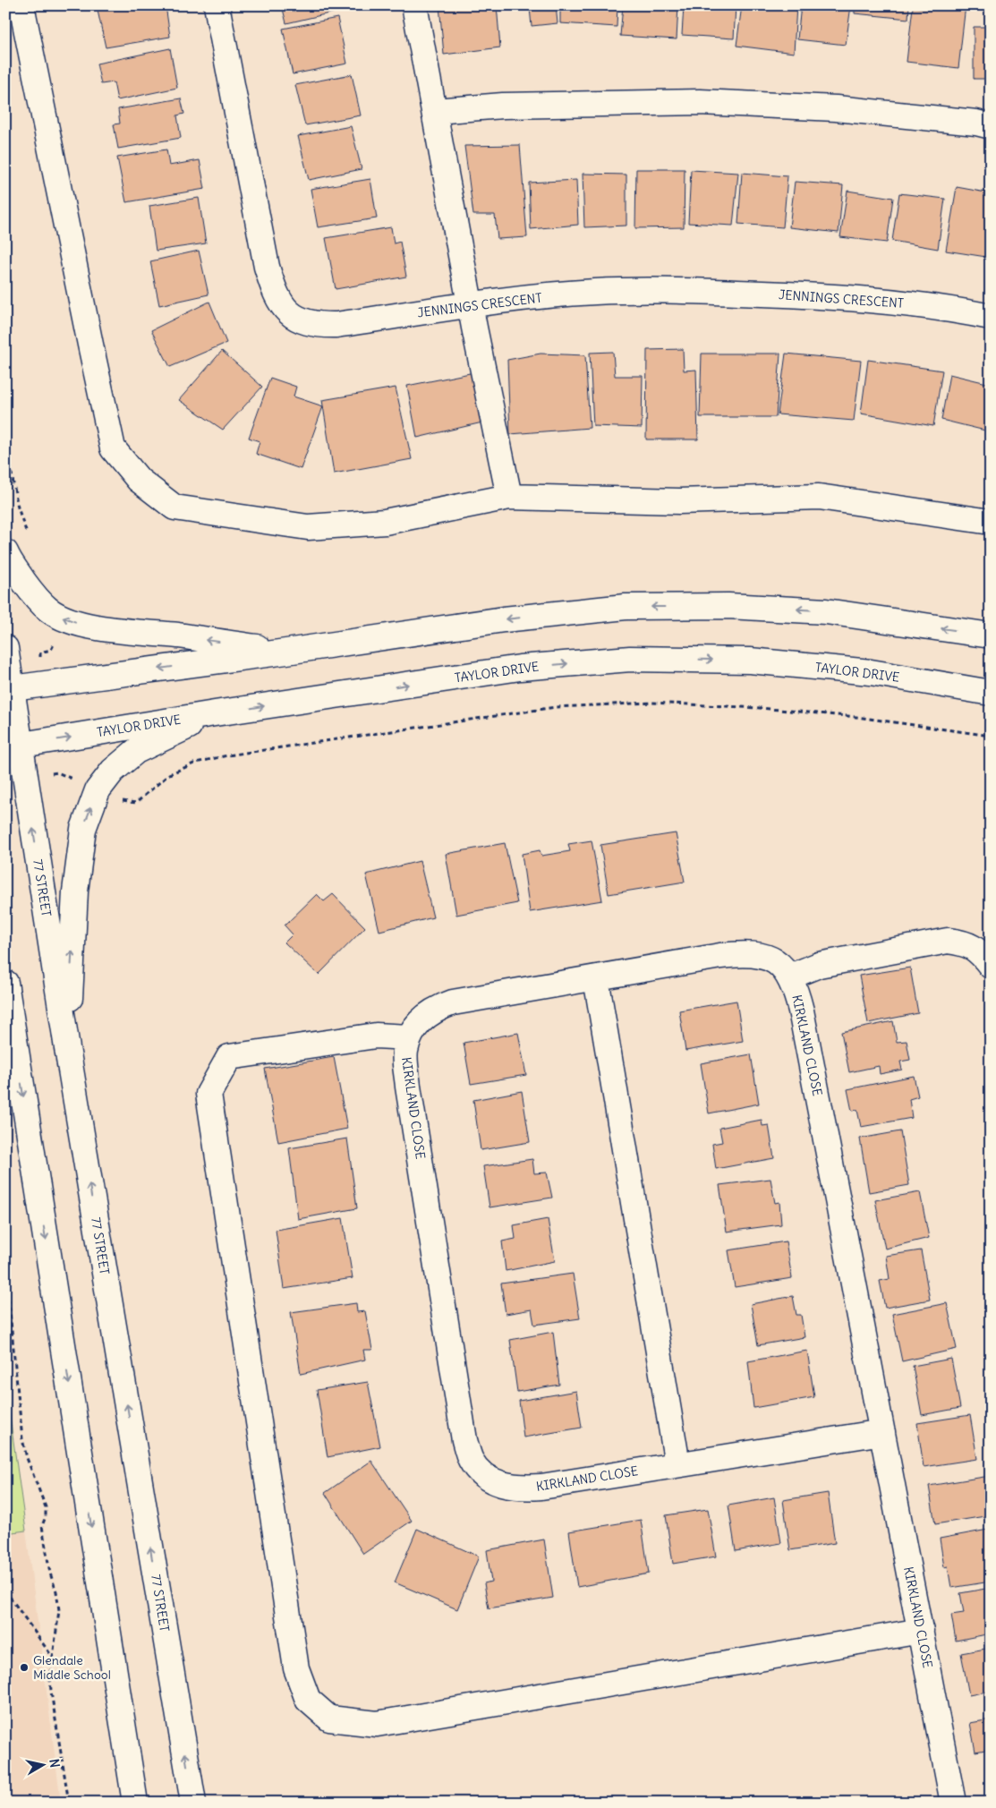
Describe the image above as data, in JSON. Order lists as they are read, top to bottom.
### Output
{
  "streets": {
    "main road": [
      "JENNINGS CRESCENT",
      "TAYLOR DRIVE",
      "77 STREET",
      "KIRKLAND CLOSE"
    ]
  },
  "crossings": [
    ["TAYLOR DRIVE", "77 STREET"]
  ],
  "places": ["Glendale Middle School"],
  "north": "right"
}
